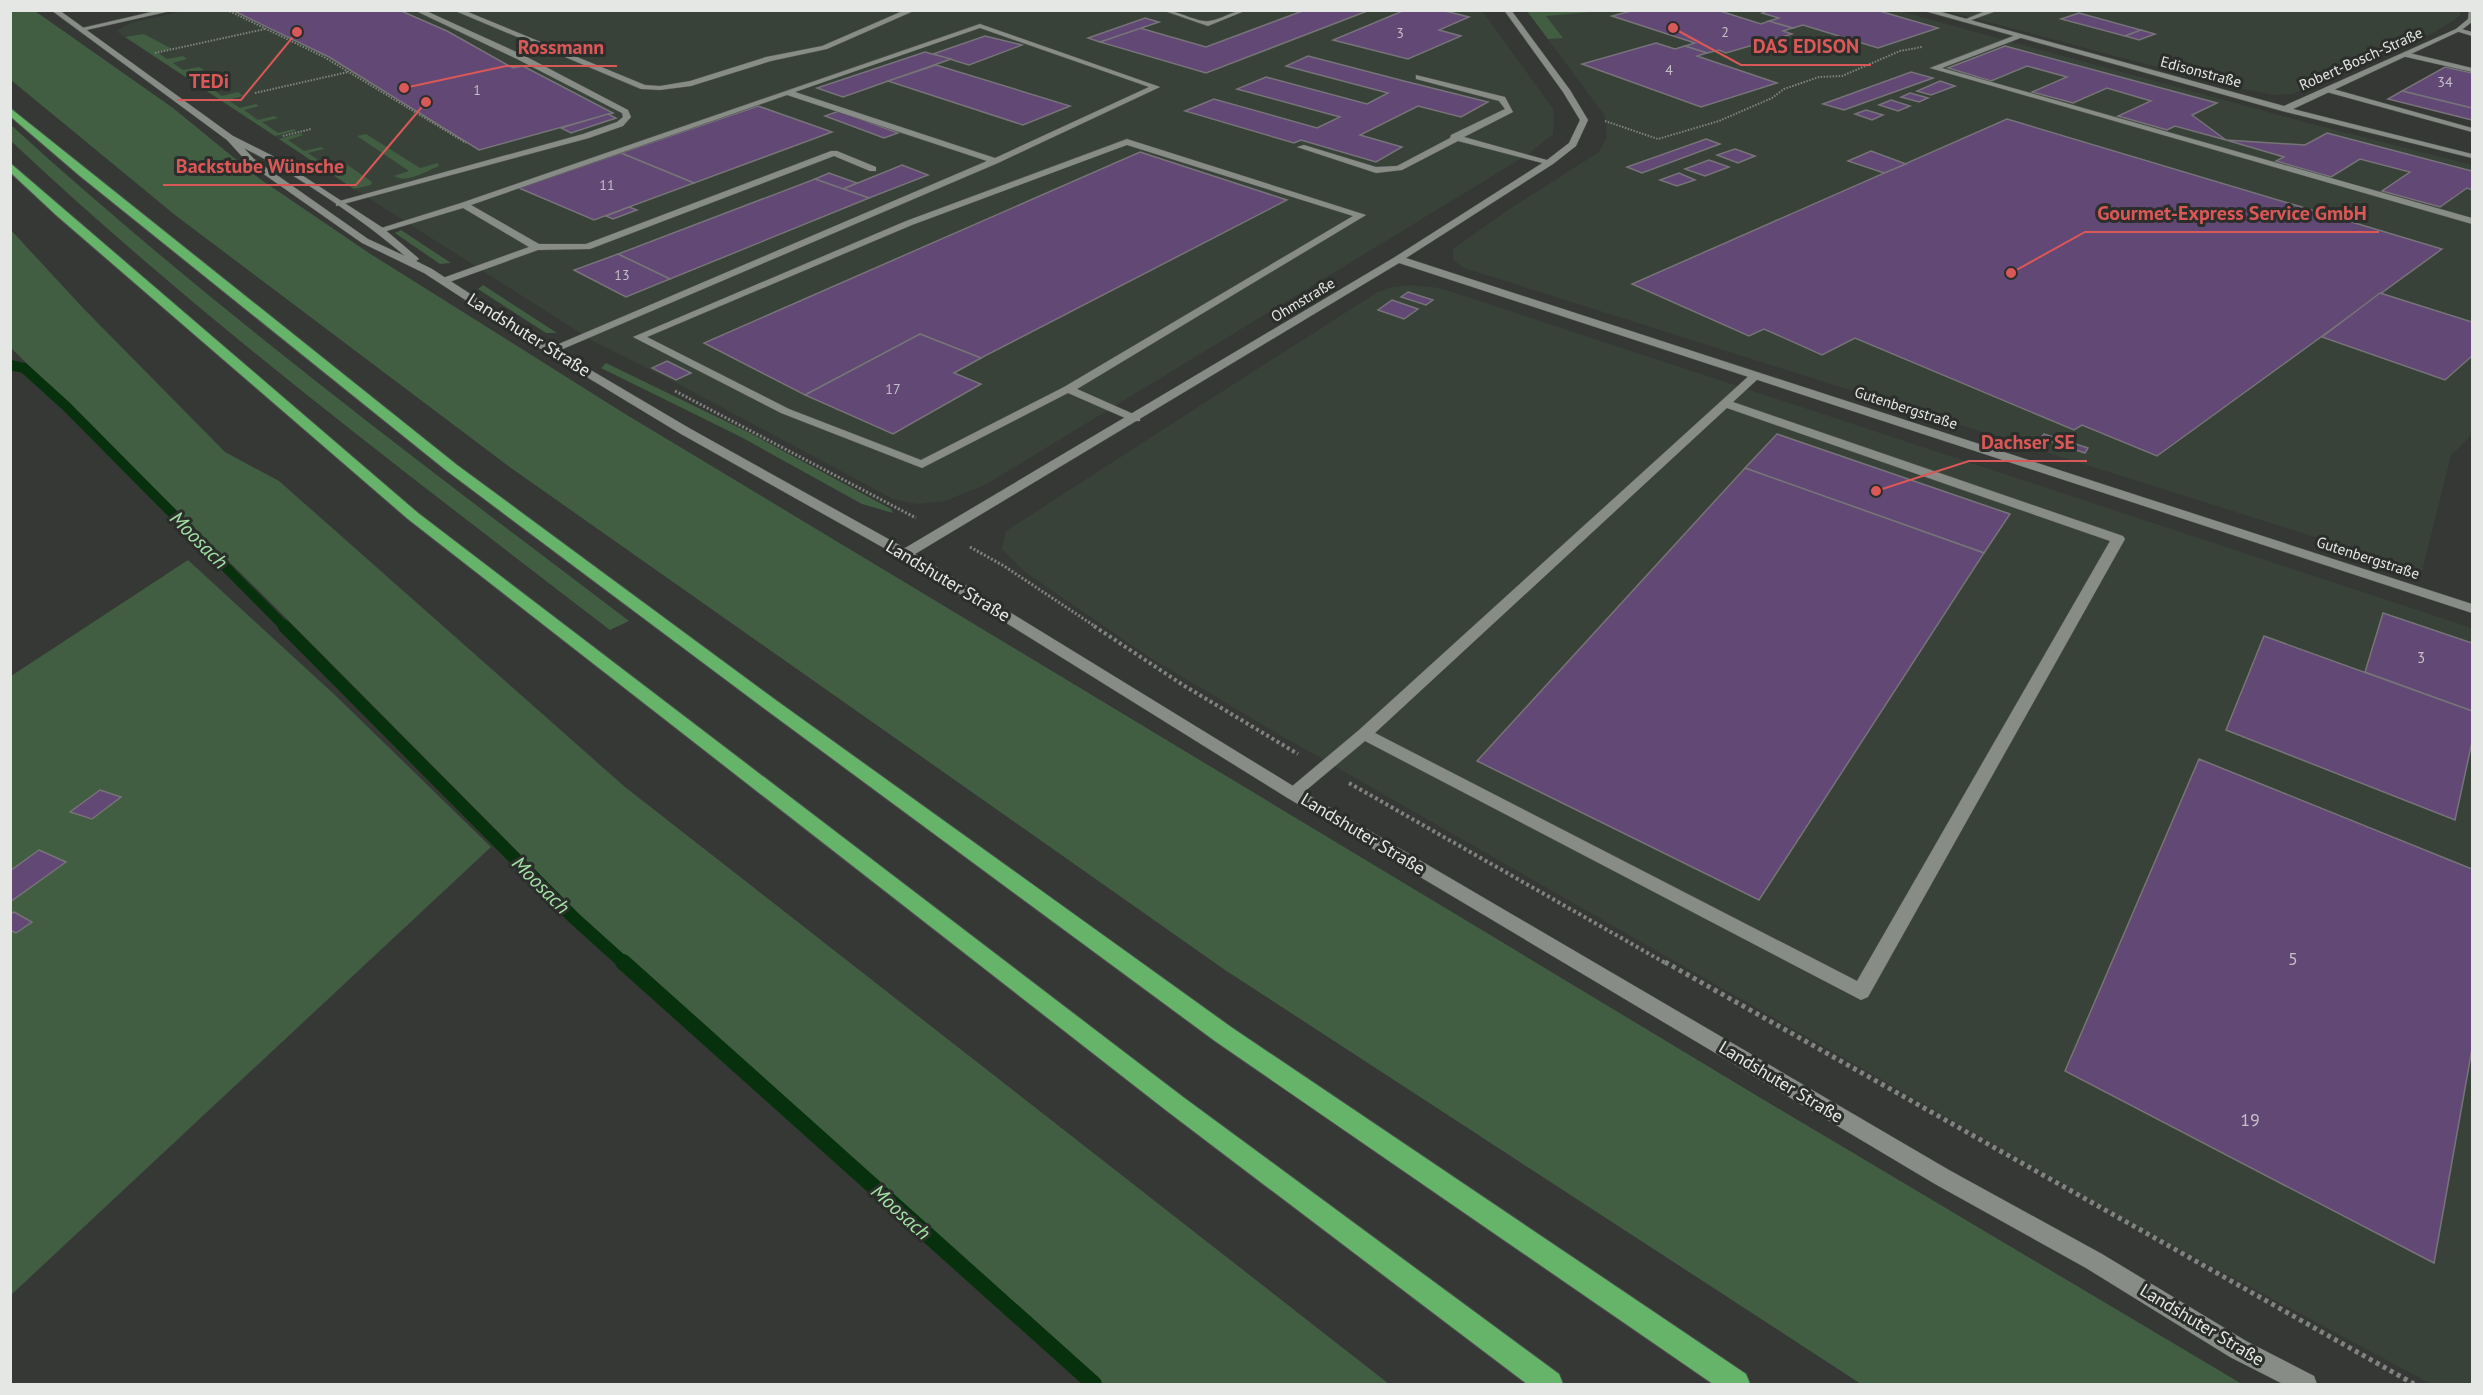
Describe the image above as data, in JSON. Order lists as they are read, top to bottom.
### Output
{
  "streets": {
    "street": [
      "Robert-Bosch-Straße",
      "Edisonstraße",
      "Ohmstraße",
      "Landshuter Straße",
      "Gutenbergstraße"
    ]
  },
  "crossings": [
    ["Robert-Bosch-Straße", "Edisonstraße"],
    ["Ohmstraße", "Landshuter Straße"],
    ["Ohmstraße", "Gutenbergstraße"]
  ],
  "water": ["Moosach"],
  "places": [
    "DAS EDISON",
    "TEDi",
    "Rossmann",
    "Backstube Wünsche",
    "Gourmet-Express Service GmbH",
    "Dachser SE"
  ],
  "house_numbers": [
    "2",
    "3",
    "4",
    "34",
    "1",
    "11",
    "13",
    "17",
    "3",
    "5",
    "19"
  ]
}
